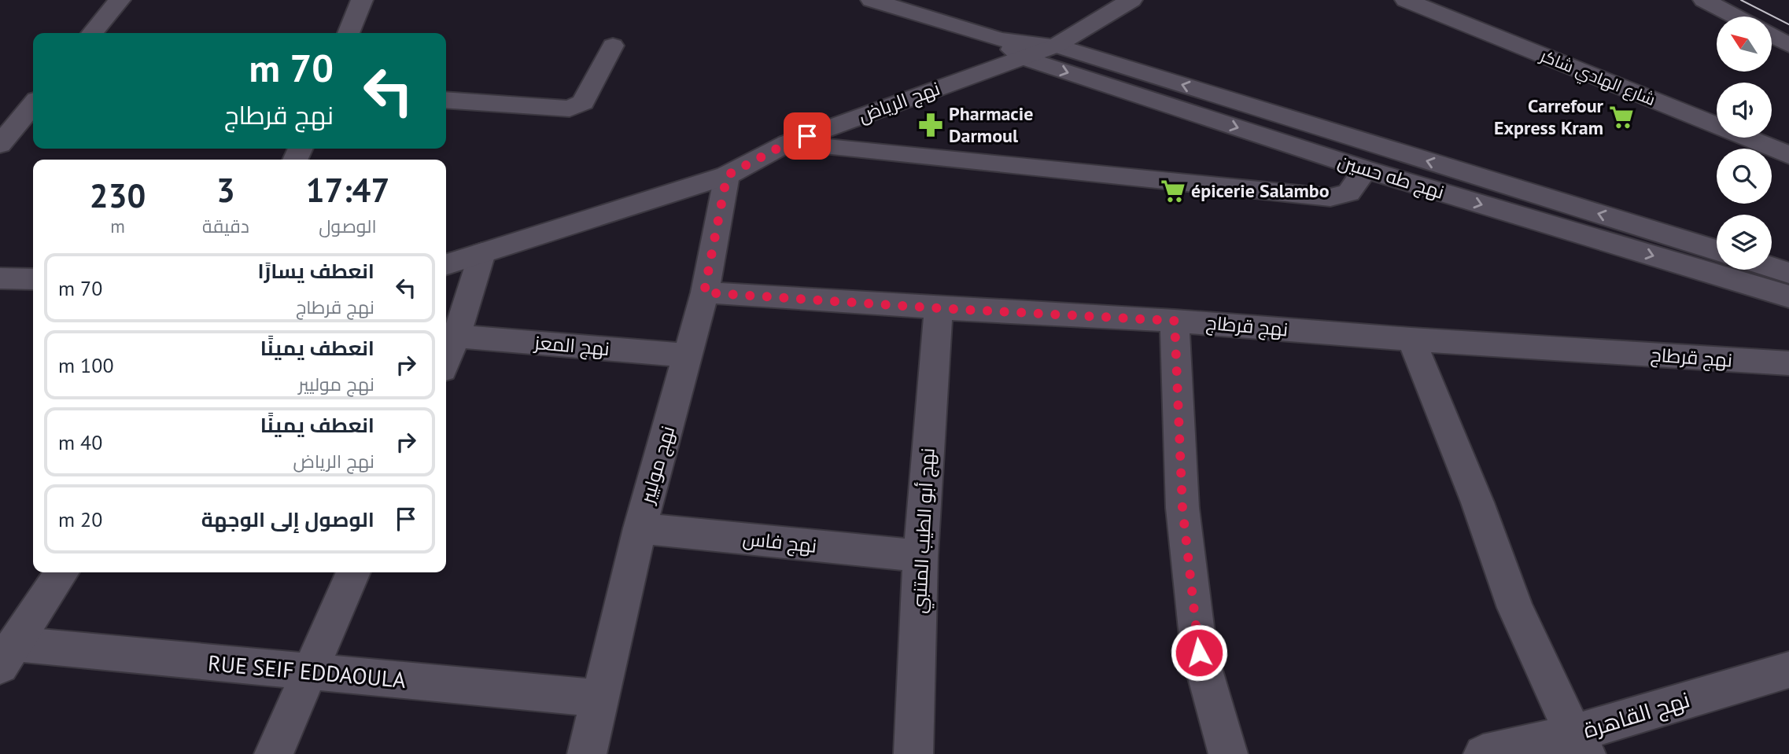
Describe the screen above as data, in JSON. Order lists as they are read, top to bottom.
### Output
{
  "streets": {
    "street": [
      "شارع الهادي شاكر",
      "نهج الرياض",
      "نهج طه حسين",
      "نهج قرطاج",
      "نهج المعز",
      "نهج موليير",
      "نهج أبو الطيب المتنبي",
      "نهج فاس",
      "RUE SEIF EDDAOULA",
      "نهج القاهرة"
    ]
  },
  "crossings": [
    ["نهج الرياض", "نهج طه حسين"],
    ["نهج الرياض", "نهج موليير"],
    ["نهج قرطاج", "نهج موليير"],
    ["نهج قرطاج", "نهج أبو الطيب المتنبي"],
    ["نهج المعز", "نهج موليير"],
    ["نهج موليير", "نهج فاس"],
    ["نهج موليير", "RUE SEIF EDDAOULA"],
    ["نهج أبو الطيب المتنبي", "نهج فاس"]
  ],
  "places": {
    "supermarket": ["Carrefour Express Kram", "épicerie Salambo"],
    "pharmacy": ["Pharmacie Darmoul"]
  },
  "north": "top left",
  "page": {
    "turn": ["70 m", "نهج قرطاج"],
    "eta": [
      "17:47",
      "الوصول",
      "3",
      "دقيقة",
      "230",
      "m"
    ],
    "list": [
      {
        "name": "انعطف يسارًا",
        "note": "نهج قرطاج",
        "value": "70 m"
      },
      {
        "name": "انعطف يمينًا",
        "note": "نهج موليير",
        "value": "100 m"
      },
      {
        "name": "انعطف يمينًا",
        "note": "نهج الرياض",
        "value": "40 m"
      },
      {
        "name": "الوصول إلى الوجهة",
        "value": "20 m"
      }
    ]
  }
}
